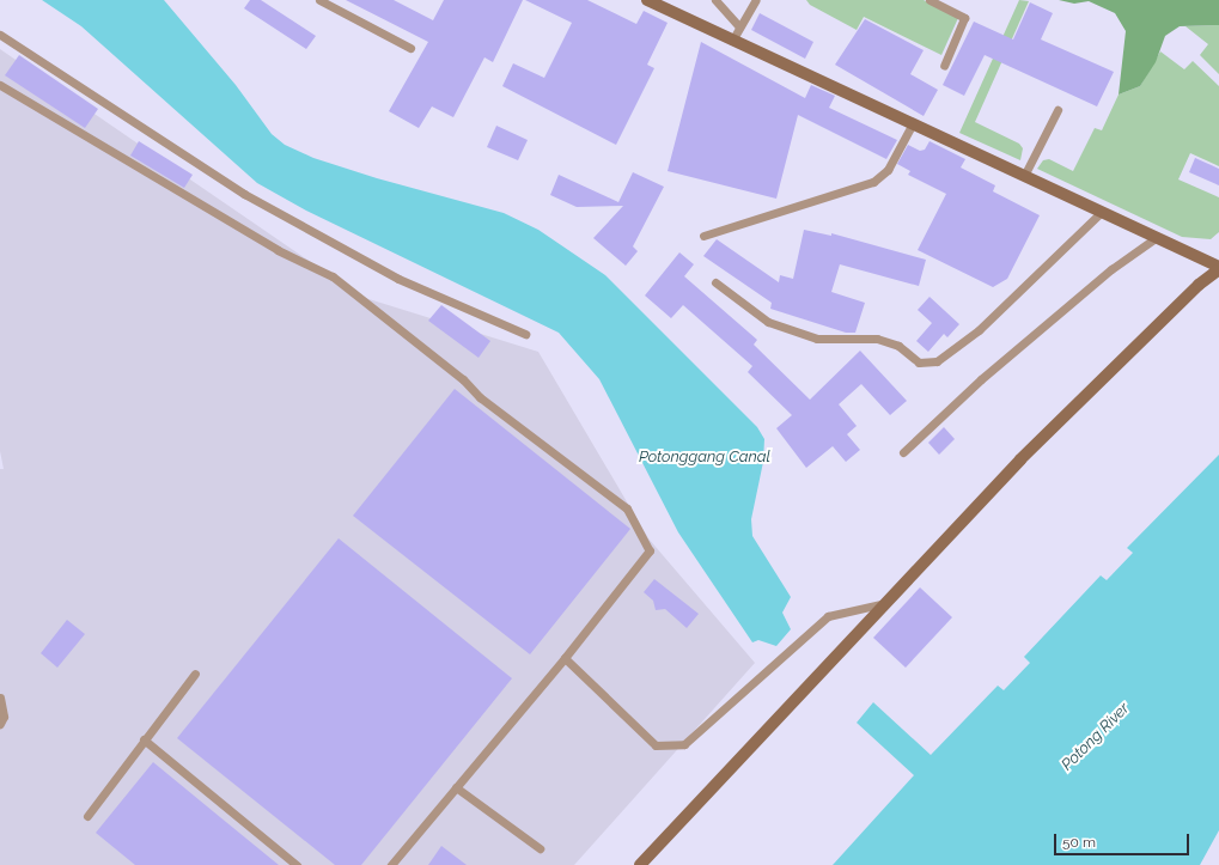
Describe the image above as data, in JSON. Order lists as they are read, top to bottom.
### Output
{
  "water": ["Potonggang Canal", "Potong River"],
  "scale_bar": "50 m"
}
